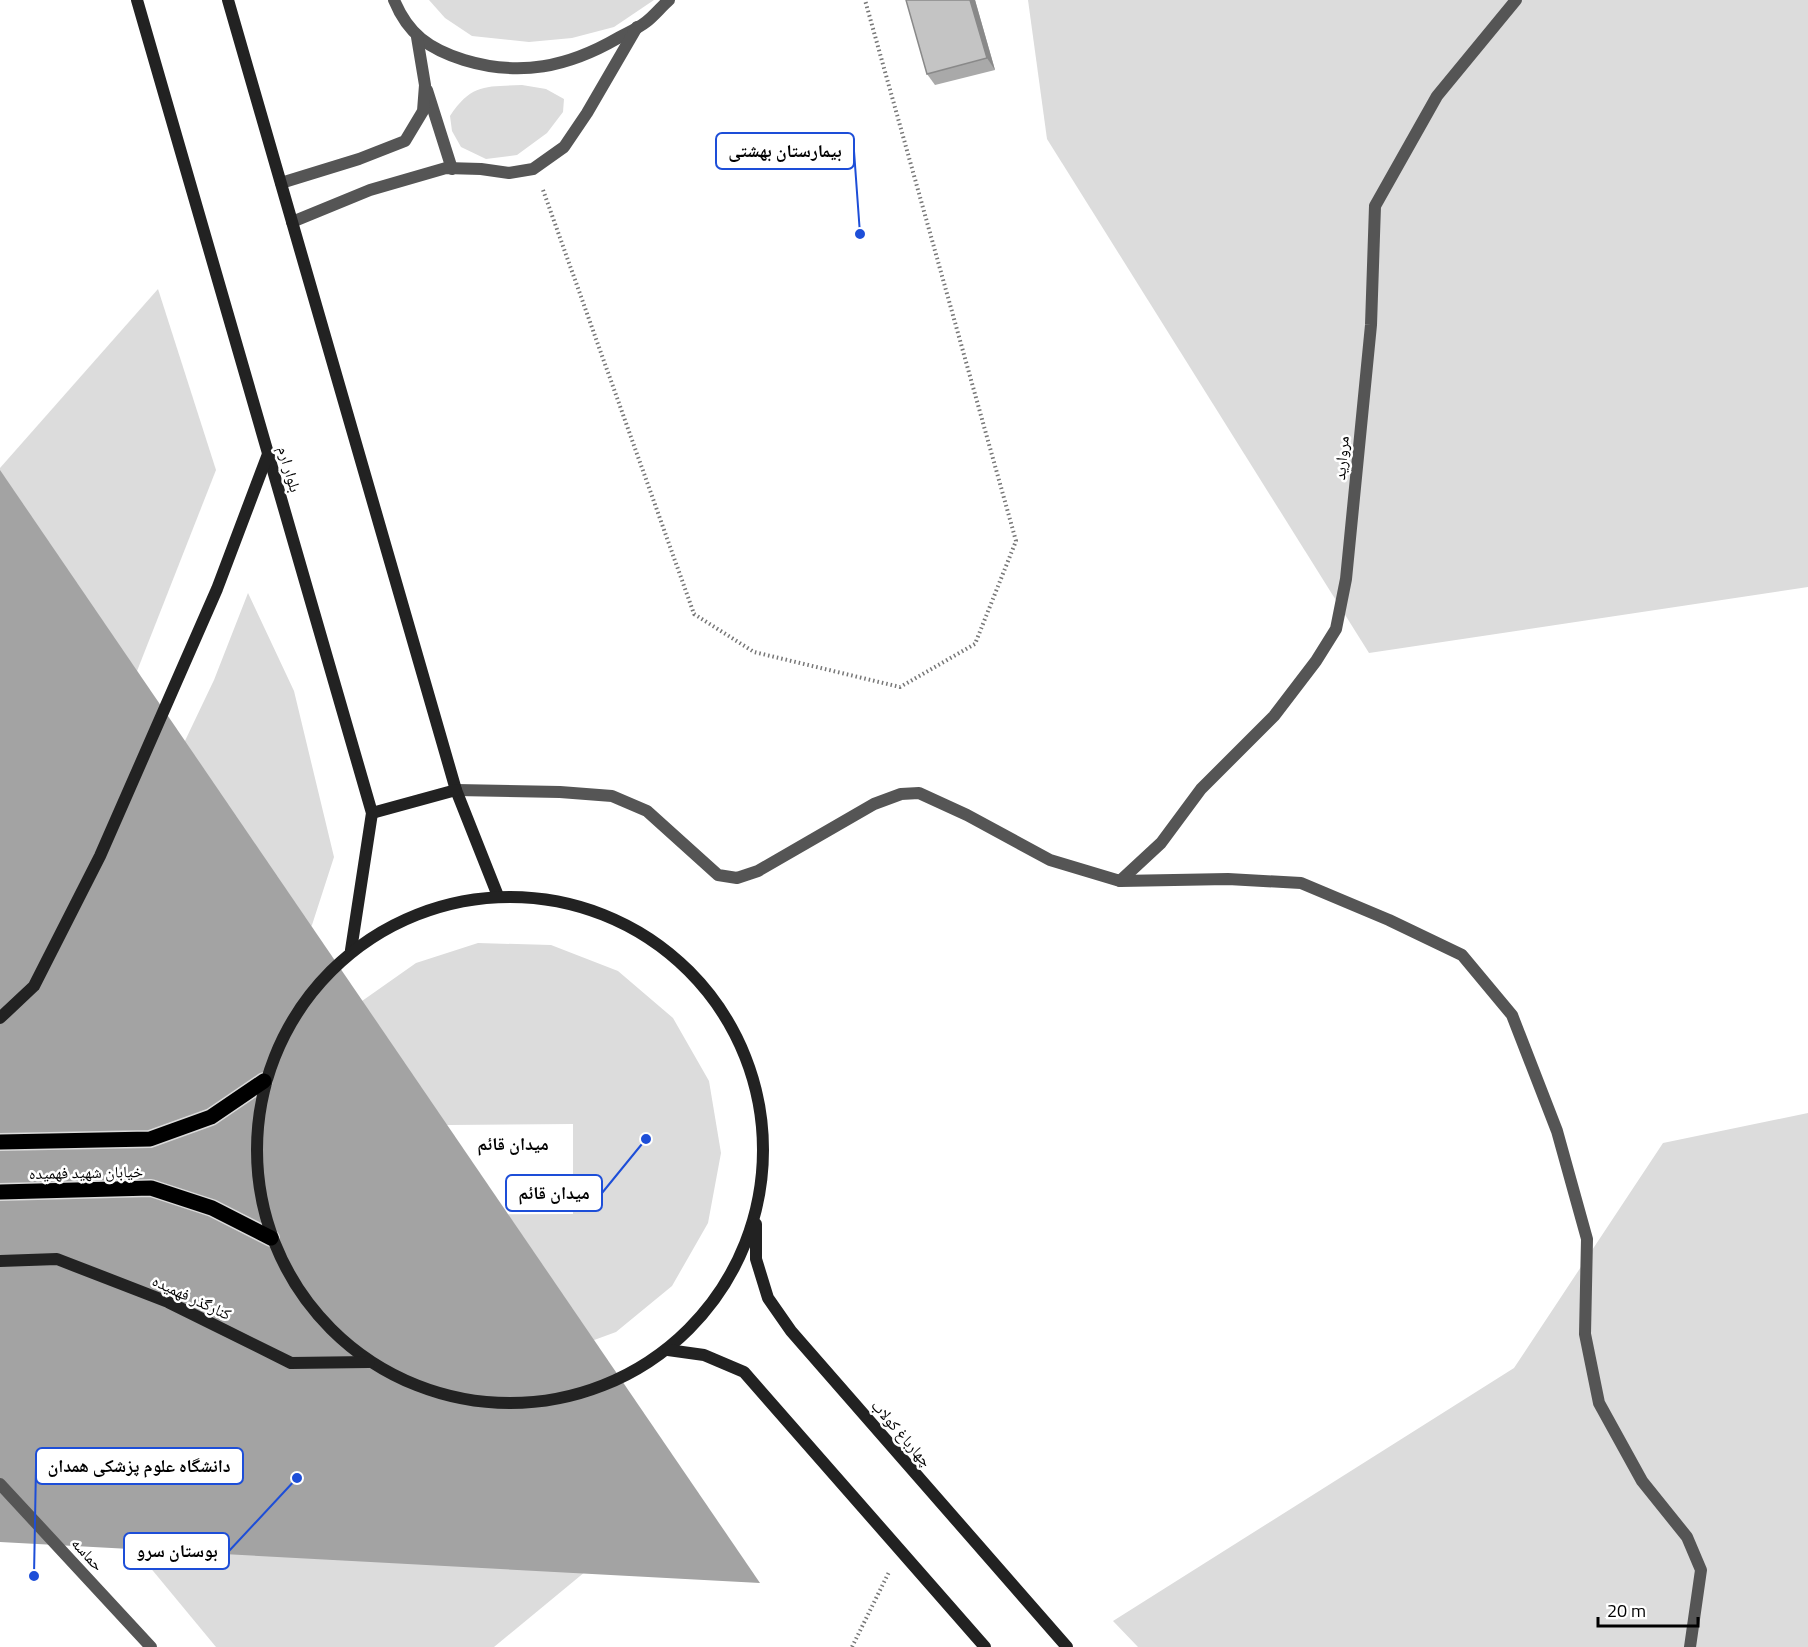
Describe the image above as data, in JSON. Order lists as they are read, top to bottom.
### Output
{
  "streets": {
    "main road": [
      "بلوار ارم",
      "خیابان شهید فهمیده",
      "کنارگذر فهمیده",
      "چهارباغ کولاب"
    ],
    "street": ["مروارید", "حماسه"]
  },
  "districts": ["میدان قائم"],
  "places": [
    "بیمارستان بهشتی",
    "میدان قائم",
    "بوستان سرو",
    "دانشگاه علوم پزشکی همدان"
  ],
  "scale_bar": "20 m"
}
